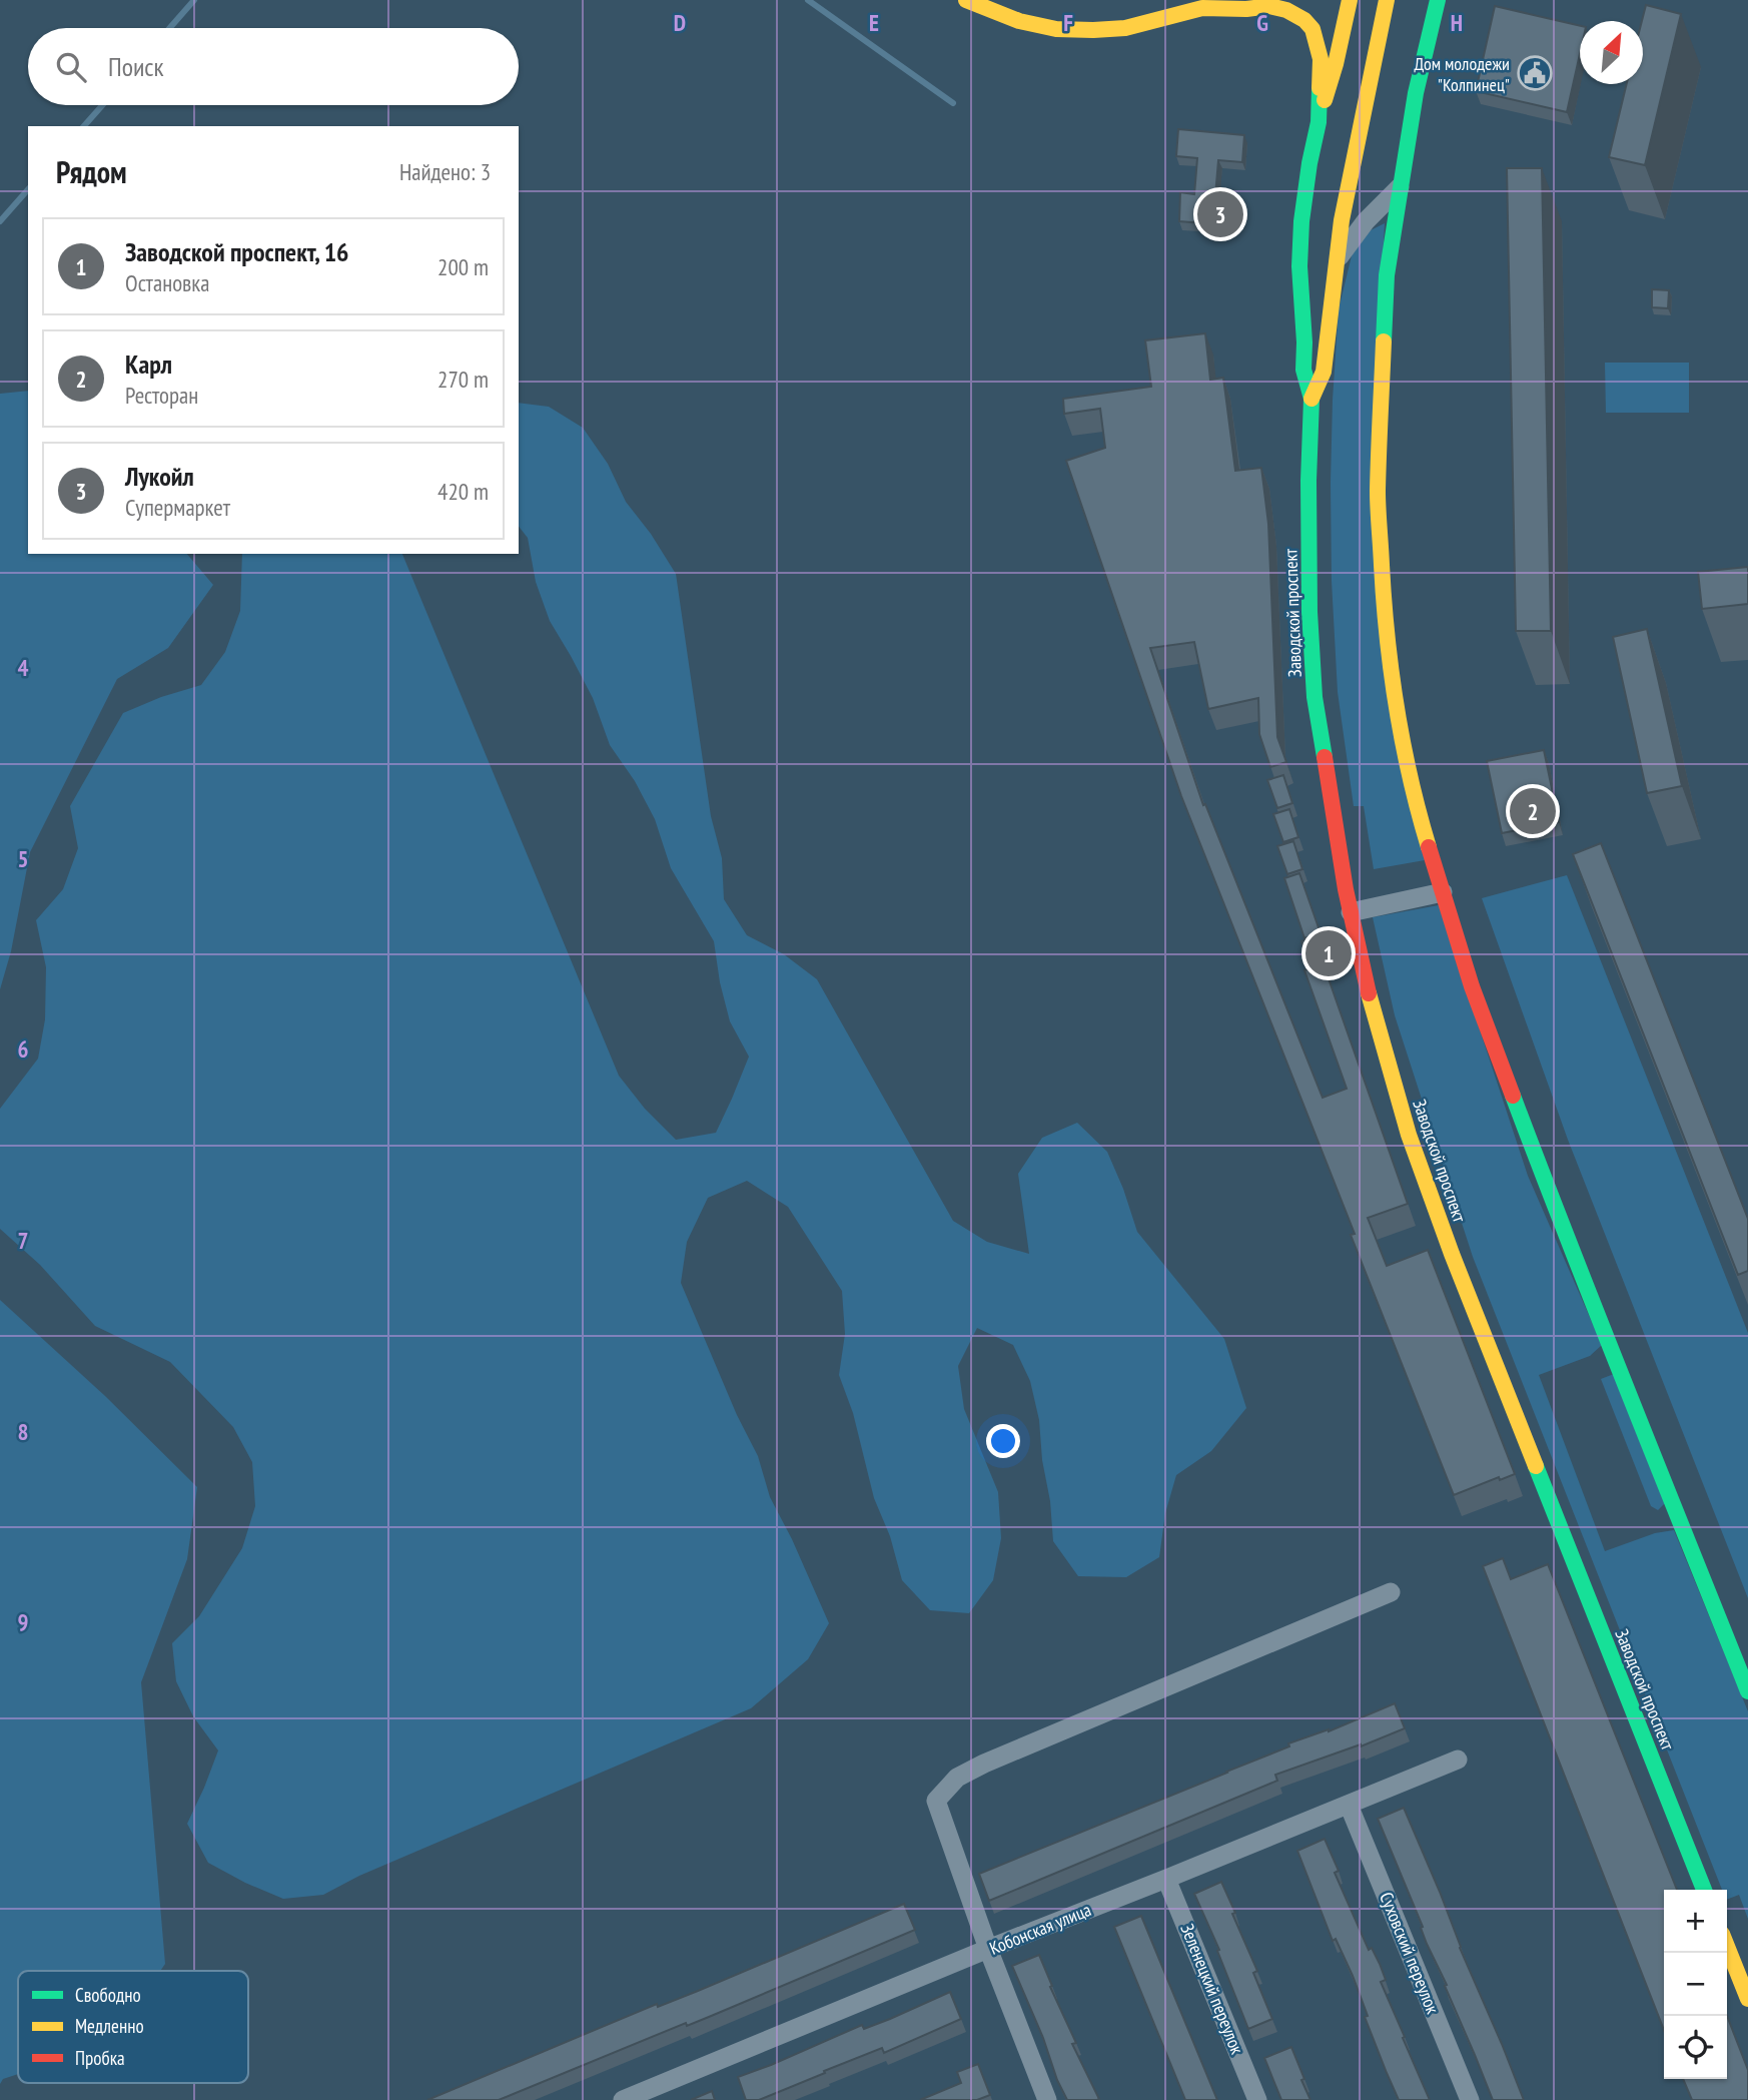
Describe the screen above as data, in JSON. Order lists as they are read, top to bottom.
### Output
{
  "streets": {
    "main road": ["Заводской проспект"],
    "street": ["Кобонская улица", "Суховский переулок", "Зеленецкий переулок"]
  },
  "crossings": [
    ["Кобонская улица", "Суховский переулок"],
    ["Кобонская улица", "Зеленецкий переулок"]
  ],
  "places": {
    "public building": ["Дом молодежи \"Колпинец\""]
  },
  "legend": ["Свободно", "Медленно", "Пробка"],
  "north": "top right",
  "page": {
    "search": "Поиск",
    "heading": ["Рядом", "Найдено: 3"],
    "pins": ["3", "2", "1"],
    "list": [
      {
        "mark": "1",
        "name": "Заводской проспект, 16",
        "note": "Остановка",
        "value": "200 m"
      },
      {
        "mark": "2",
        "name": "Карл",
        "note": "Ресторан",
        "value": "270 m"
      },
      {
        "mark": "3",
        "name": "Лукойл",
        "note": "Супермаркет",
        "value": "420 m"
      }
    ],
    "map_buttons": ["+", "−"]
  },
  "grid": {
    "columns": [
      "D",
      "E",
      "F",
      "G",
      "H"
    ],
    "rows": [
      "4",
      "5",
      "6",
      "7",
      "8",
      "9"
    ]
  }
}
